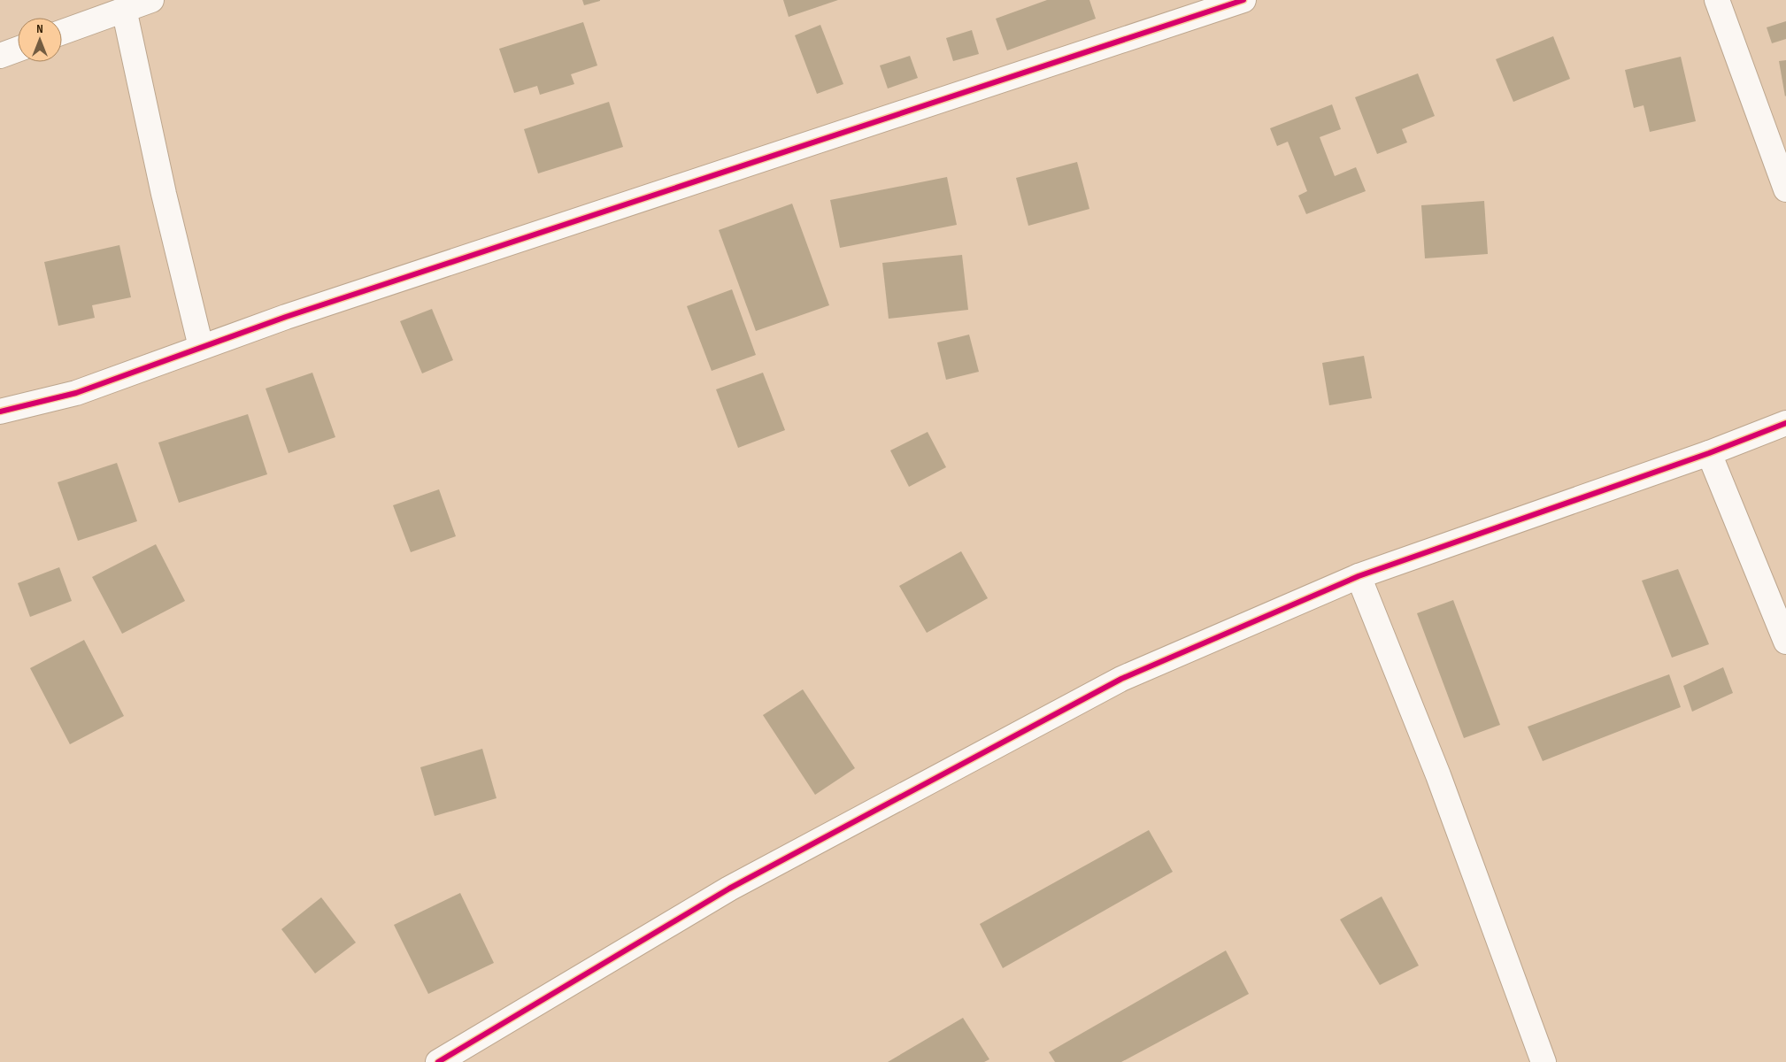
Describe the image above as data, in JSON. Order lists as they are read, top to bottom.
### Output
{
  "north": "top"
}
